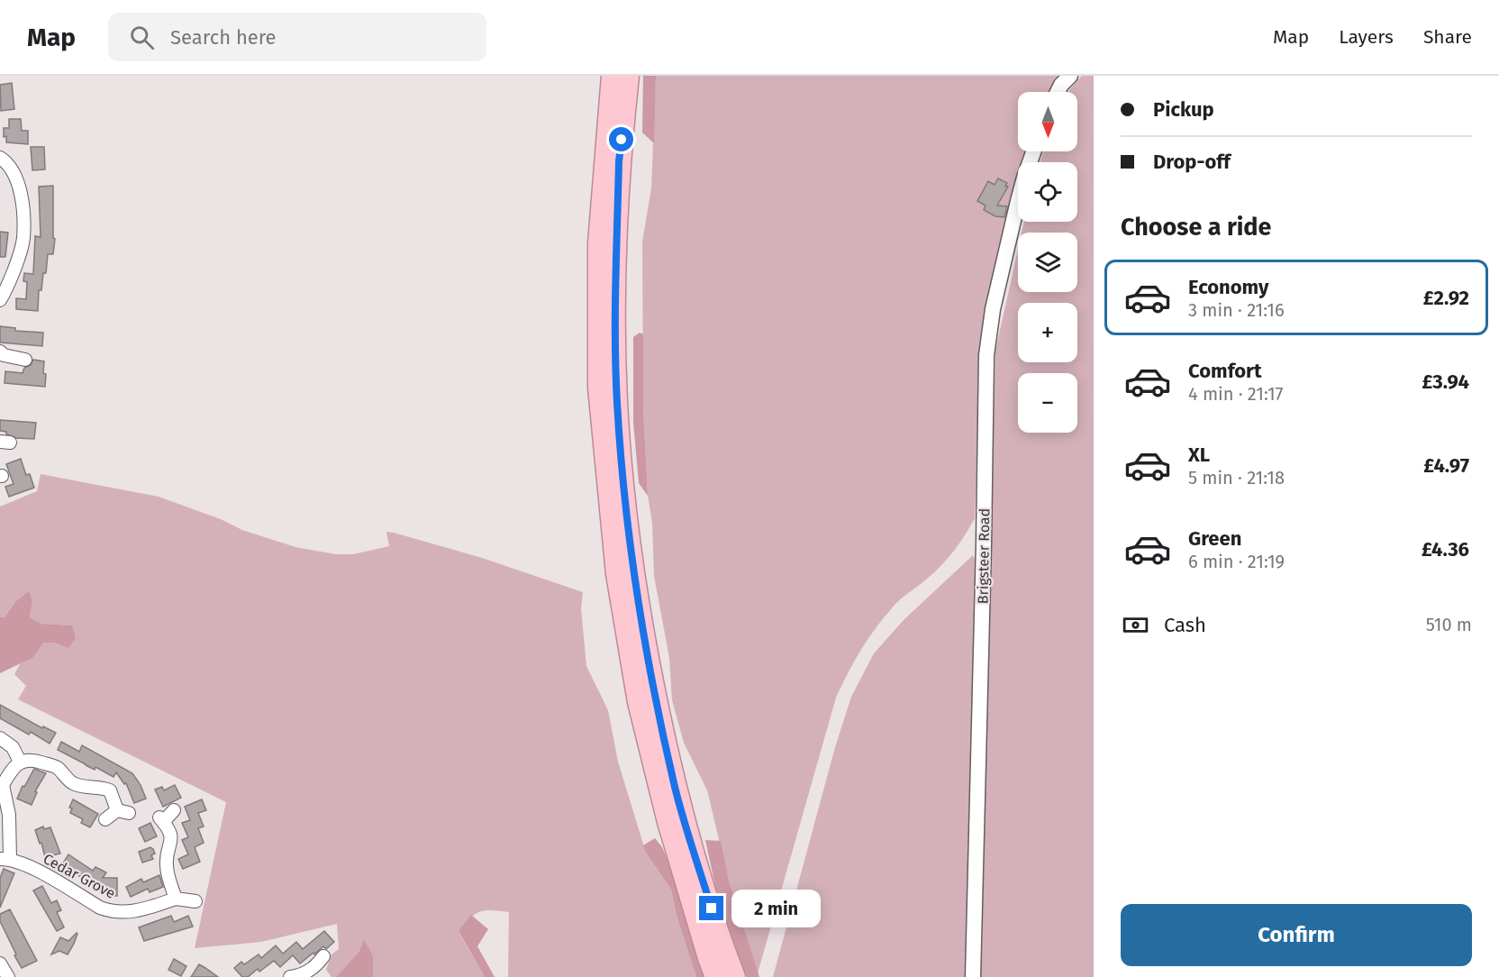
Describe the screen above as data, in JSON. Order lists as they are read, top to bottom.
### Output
{
  "streets": {
    "street": ["Brigsteer Road", "Cedar Grove"]
  },
  "north": "bottom",
  "page": {
    "header": "Map",
    "search": "Search here",
    "nav": ["Map", "Layers", "Share"],
    "banner": ["Pickup", "Drop-off"],
    "map_buttons": ["+", "−"],
    "heading": "Choose a ride",
    "list": [
      {
        "name": "Economy",
        "note": "3 min · 21:16",
        "value": "£2.92"
      },
      {
        "name": "Comfort",
        "note": "4 min · 21:17",
        "value": "£3.94"
      },
      {
        "name": "XL",
        "note": "5 min · 21:18",
        "value": "£4.97"
      },
      {
        "name": "Green",
        "note": "6 min · 21:19",
        "value": "£4.36"
      }
    ],
    "pay": ["Cash", "510 m"],
    "bubble": "2 min",
    "buttons": "Confirm"
  }
}
